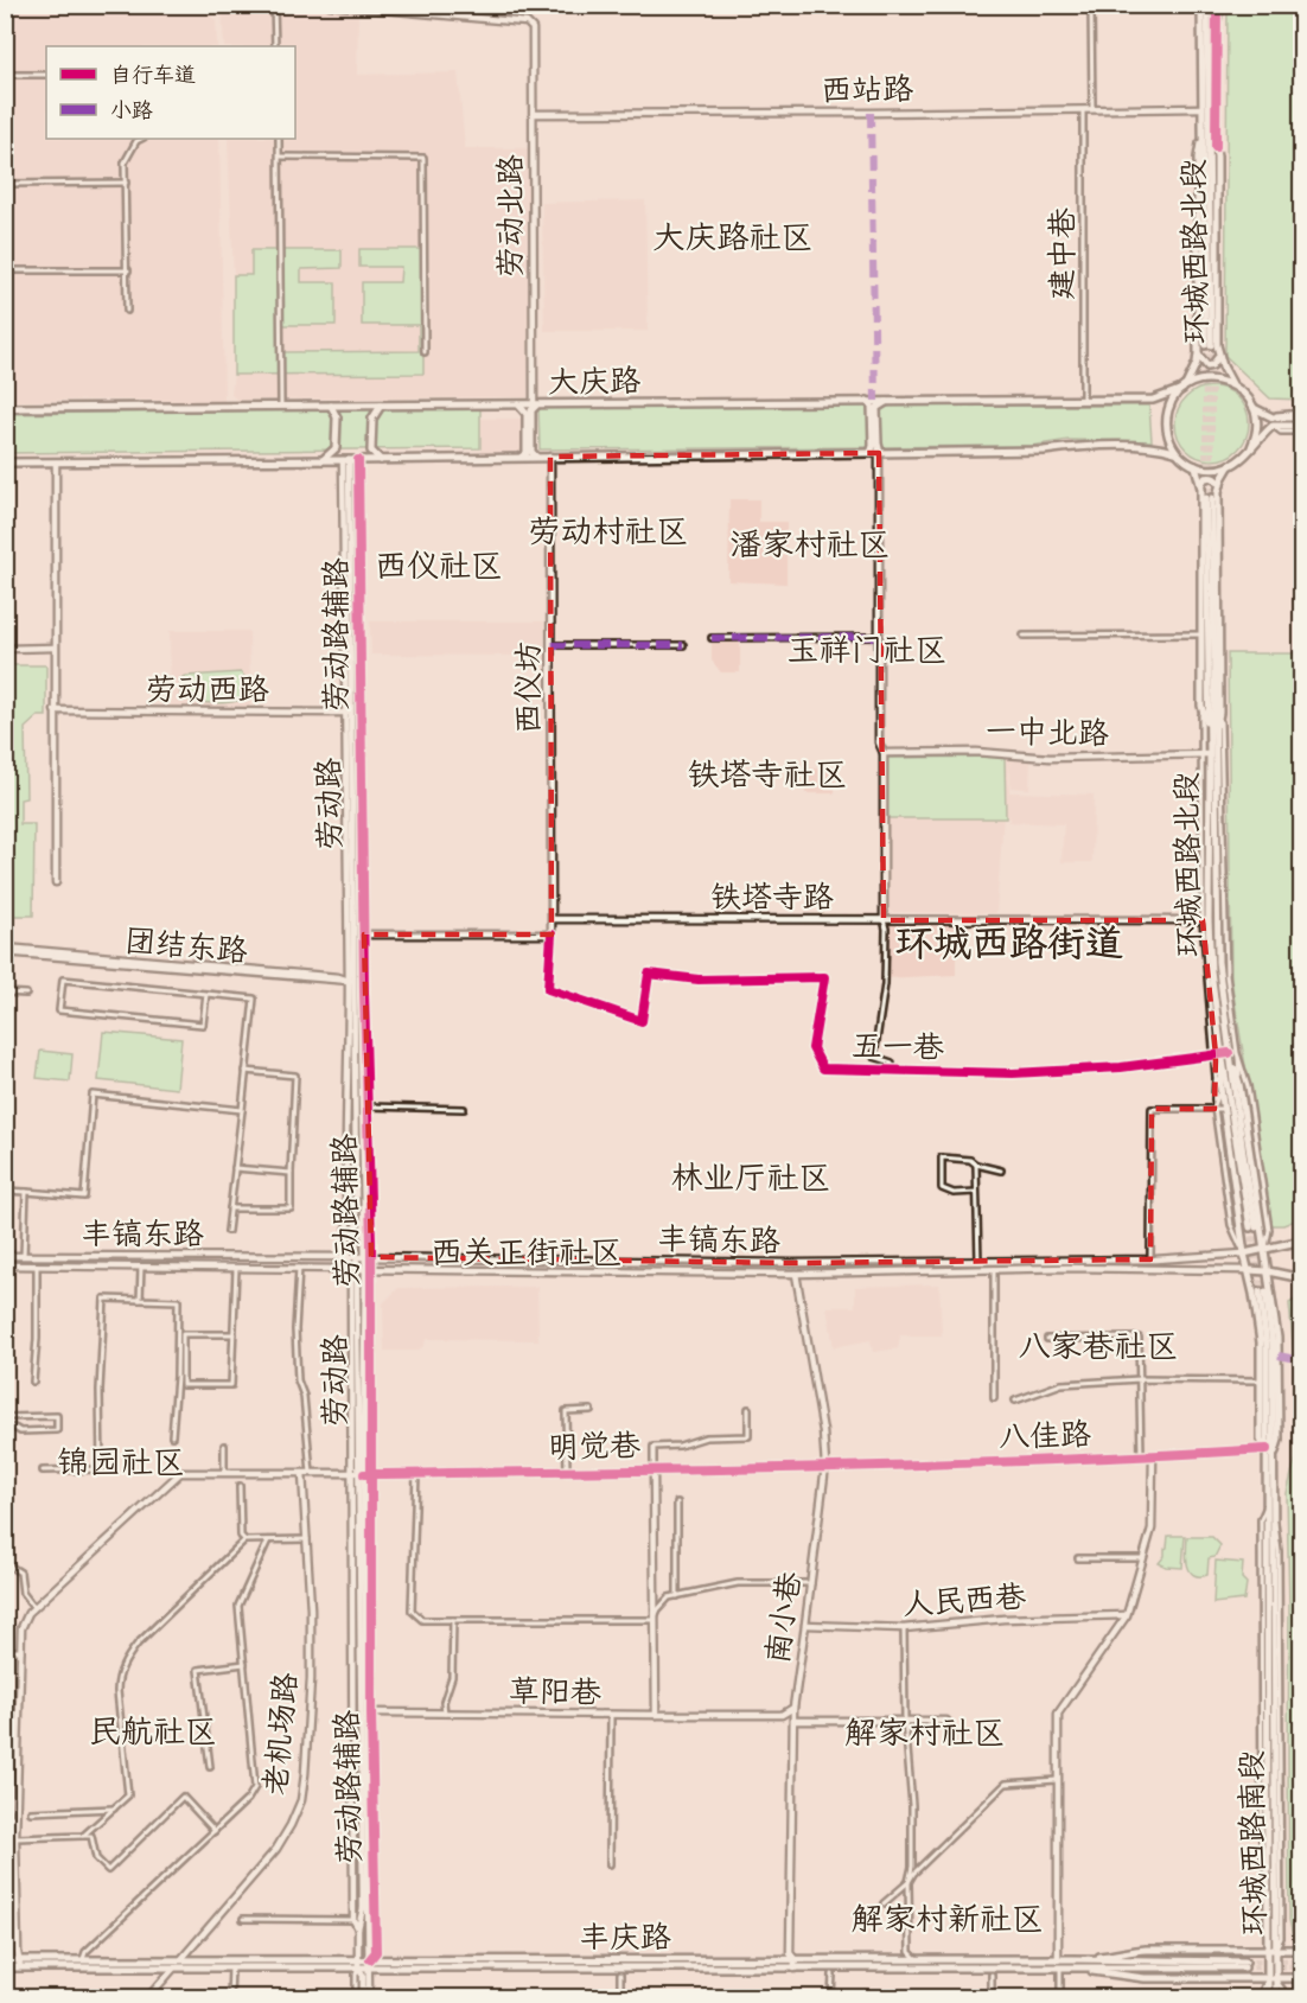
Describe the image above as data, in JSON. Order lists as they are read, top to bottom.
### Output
{
  "streets": {
    "main road": [
      "环城西路北段",
      "大庆路",
      "丰镐东路",
      "环城西路南段",
      "丰庆路"
    ],
    "street": [
      "西站路",
      "劳动北路",
      "建中巷",
      "劳动路辅路",
      "西仪坊",
      "劳动西路",
      "一中北路",
      "劳动路",
      "铁塔寺路",
      "团结东路",
      "五一巷",
      "八佳路",
      "明觉巷",
      "人民西巷",
      "南小巷",
      "草阳巷",
      "老机场路"
    ]
  },
  "crossings": [
    ["西站路", "劳动北路"],
    ["西站路", "环城西路北段"],
    ["西站路", "建中巷"],
    ["劳动北路", "大庆路"],
    ["环城西路北段", "大庆路"],
    ["环城西路北段", "一中北路"],
    ["环城西路北段", "铁塔寺路"],
    ["环城西路北段", "五一巷"],
    ["建中巷", "大庆路"],
    ["劳动路辅路", "劳动西路"],
    ["劳动路辅路", "劳动路"],
    ["劳动路辅路", "团结东路"],
    ["劳动路辅路", "丰镐东路"],
    ["劳动路辅路", "明觉巷"],
    ["劳动路辅路", "草阳巷"],
    ["西仪坊", "铁塔寺路"],
    ["劳动西路", "劳动路"],
    ["劳动路", "团结东路"],
    ["劳动路", "丰镐东路"],
    ["劳动路", "明觉巷"],
    ["劳动路", "草阳巷"],
    ["劳动路", "丰庆路"],
    ["丰镐东路", "南小巷"],
    ["八佳路", "明觉巷"],
    ["八佳路", "南小巷"],
    ["八佳路", "环城西路南段"],
    ["明觉巷", "南小巷"],
    ["明觉巷", "老机场路"],
    ["人民西巷", "南小巷"],
    ["南小巷", "草阳巷"],
    ["南小巷", "丰庆路"],
    ["老机场路", "丰庆路"]
  ],
  "districts": [
    "大庆路社区",
    "劳动村社区",
    "潘家村社区",
    "西仪社区",
    "玉祥门社区",
    "铁塔寺社区",
    "环城西路街道",
    "林业厅社区",
    "西关正街社区",
    "八家巷社区",
    "锦园社区",
    "民航社区",
    "解家村社区",
    "解家村新社区"
  ],
  "legend": ["自行车道", "小路"]
}
